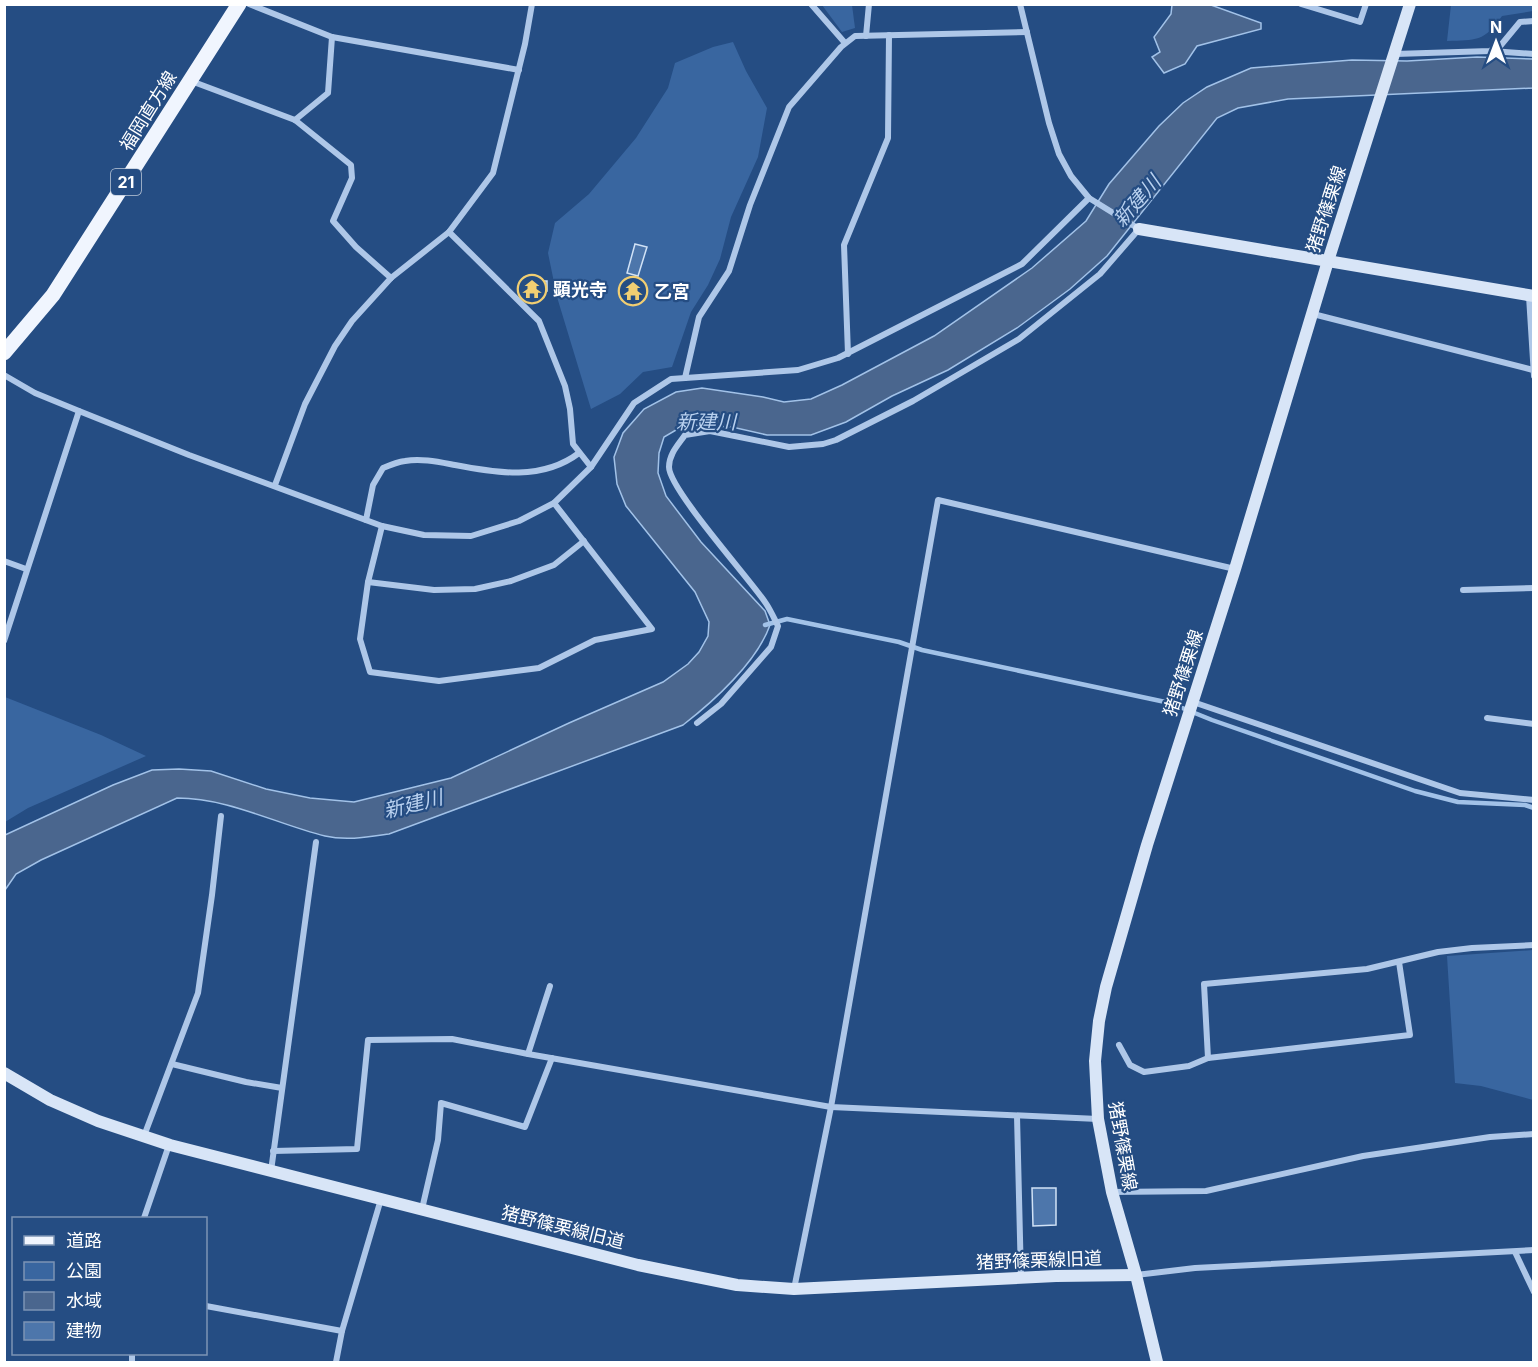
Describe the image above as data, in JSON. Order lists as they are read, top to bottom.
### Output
{
  "streets": {
    "main road": ["福岡直方線", "21"],
    "street": ["猪野篠栗線", "猪野篠栗線旧道"]
  },
  "crossings": [
    ["猪野篠栗線", "猪野篠栗線旧道"]
  ],
  "water": ["新建川"],
  "places": {
    "temple": ["顕光寺", "乙宮"]
  },
  "legend": [
    "道路",
    "公園",
    "水域",
    "建物"
  ],
  "north": "top"
}
